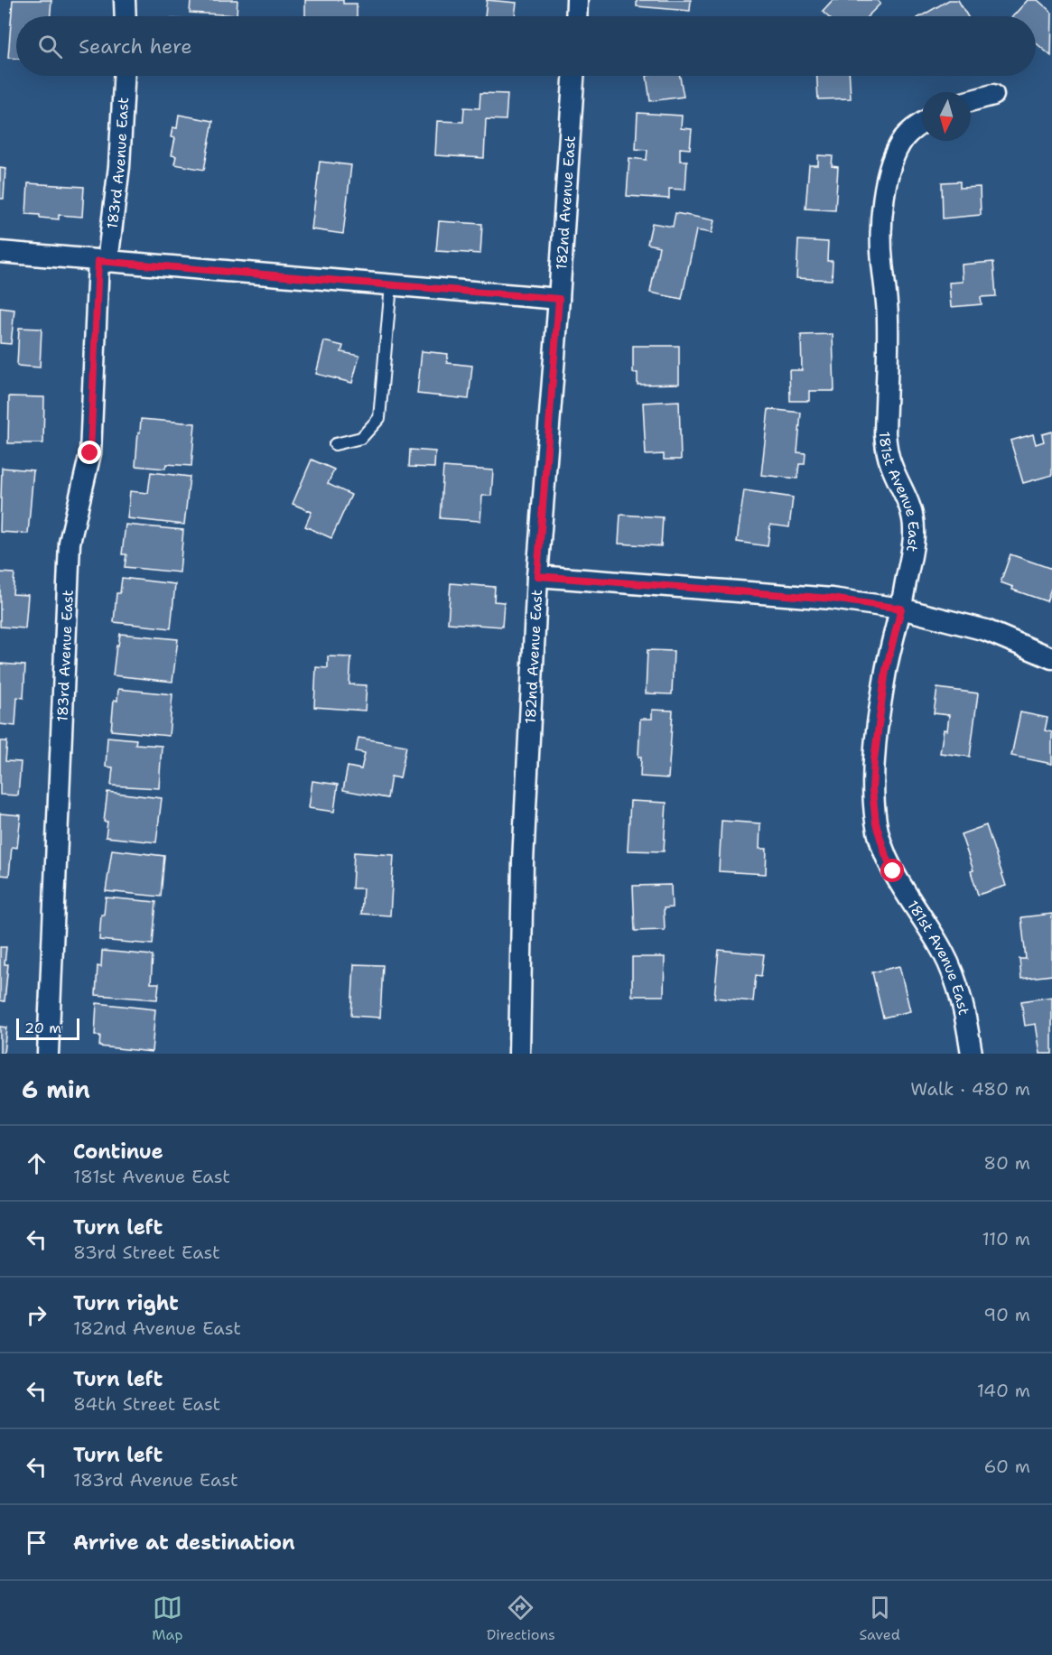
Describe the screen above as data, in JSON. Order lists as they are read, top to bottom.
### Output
{
  "streets": {
    "street": ["183rd Avenue East", "182nd Avenue East", "181st Avenue East"]
  },
  "scale_bar": "20 m",
  "north": "bottom",
  "page": {
    "search": "Search here",
    "scale": "20 m",
    "heading": ["6 min", "Walk · 480 m"],
    "list": [
      ["Continue", "181st Avenue East", "80 m"],
      ["Turn left", "83rd Street East", "110 m"],
      ["Turn right", "182nd Avenue East", "90 m"],
      ["Turn left", "84th Street East", "140 m"],
      ["Turn left", "183rd Avenue East", "60 m"],
      "Arrive at destination"
    ],
    "nav": ["Map", "Directions", "Saved"]
  }
}
